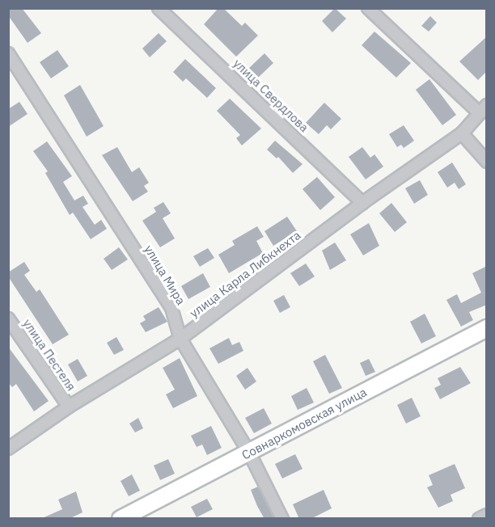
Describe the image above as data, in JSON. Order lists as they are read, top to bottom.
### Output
{
  "streets": {
    "street": [
      "улица Свердлова",
      "улица Карла Либкнехта",
      "улица Мира",
      "улица Пестеля",
      "Совнаркомовская улица"
    ]
  },
  "crossings": [
    ["улица Свердлова", "улица Карла Либкнехта"],
    ["улица Карла Либкнехта", "улица Мира"],
    ["улица Карла Либкнехта", "улица Пестеля"],
    ["улица Мира", "Совнаркомовская улица"]
  ]
}
